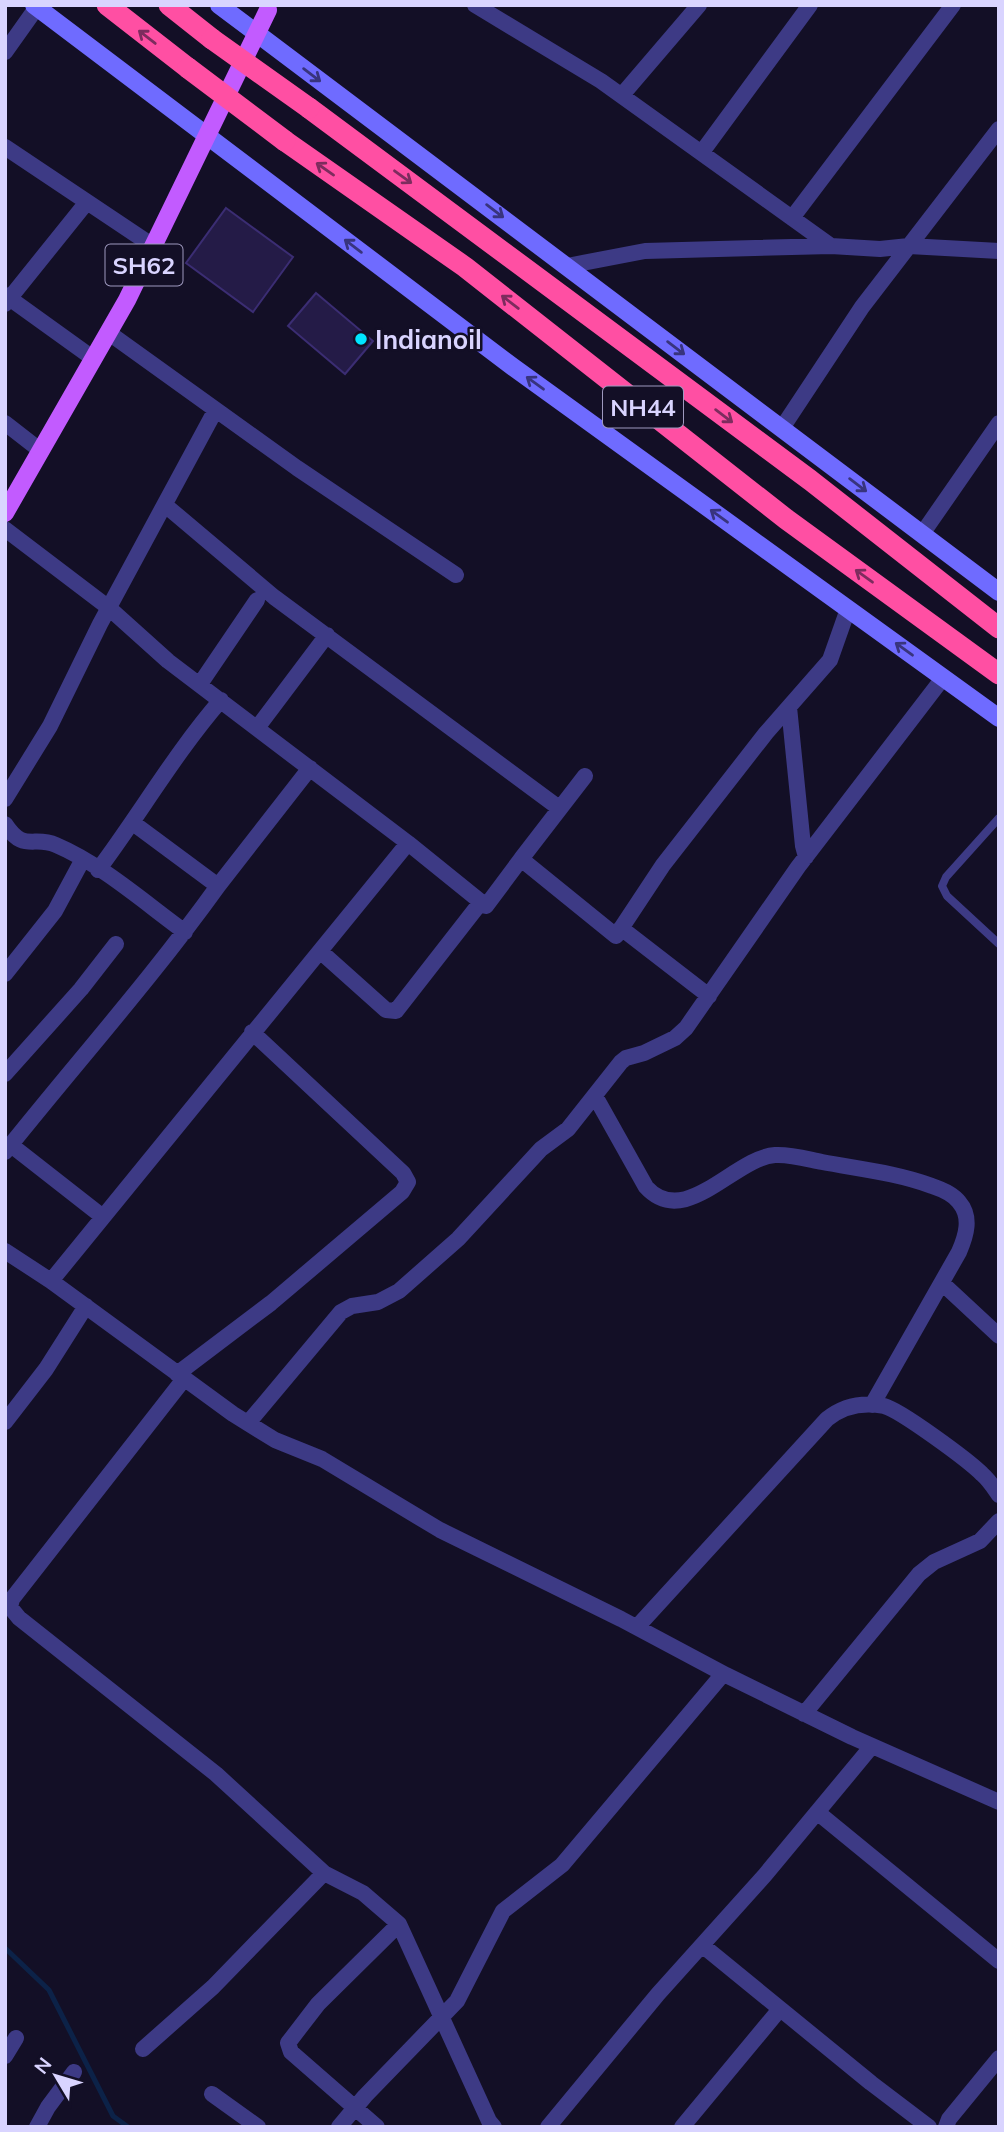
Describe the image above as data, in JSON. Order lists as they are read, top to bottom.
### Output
{
  "streets": {
    "highway": ["NH44"],
    "main road": ["SH62"]
  },
  "places": ["Indianoil"],
  "north": "top left"
}
